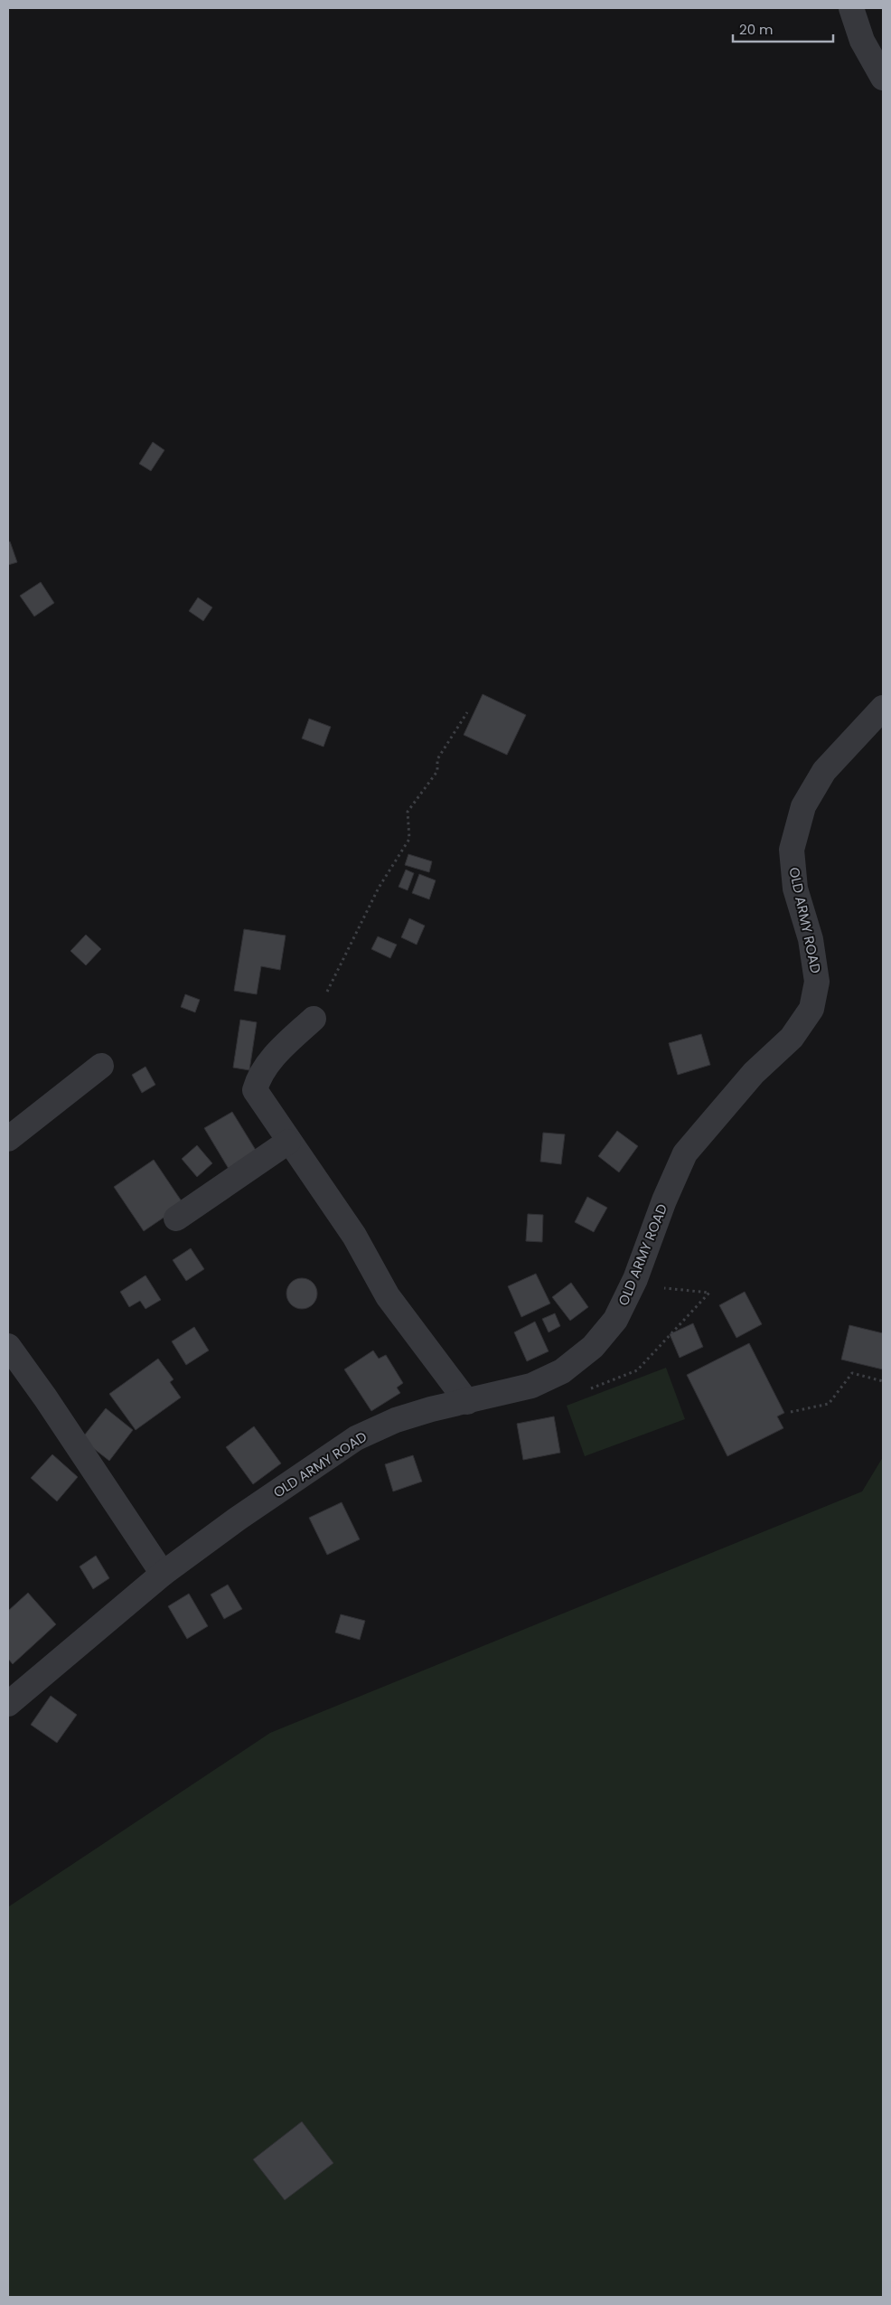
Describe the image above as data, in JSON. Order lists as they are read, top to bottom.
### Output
{
  "streets": {
    "street": ["OLD ARMY ROAD"]
  },
  "scale_bar": "20 m"
}
